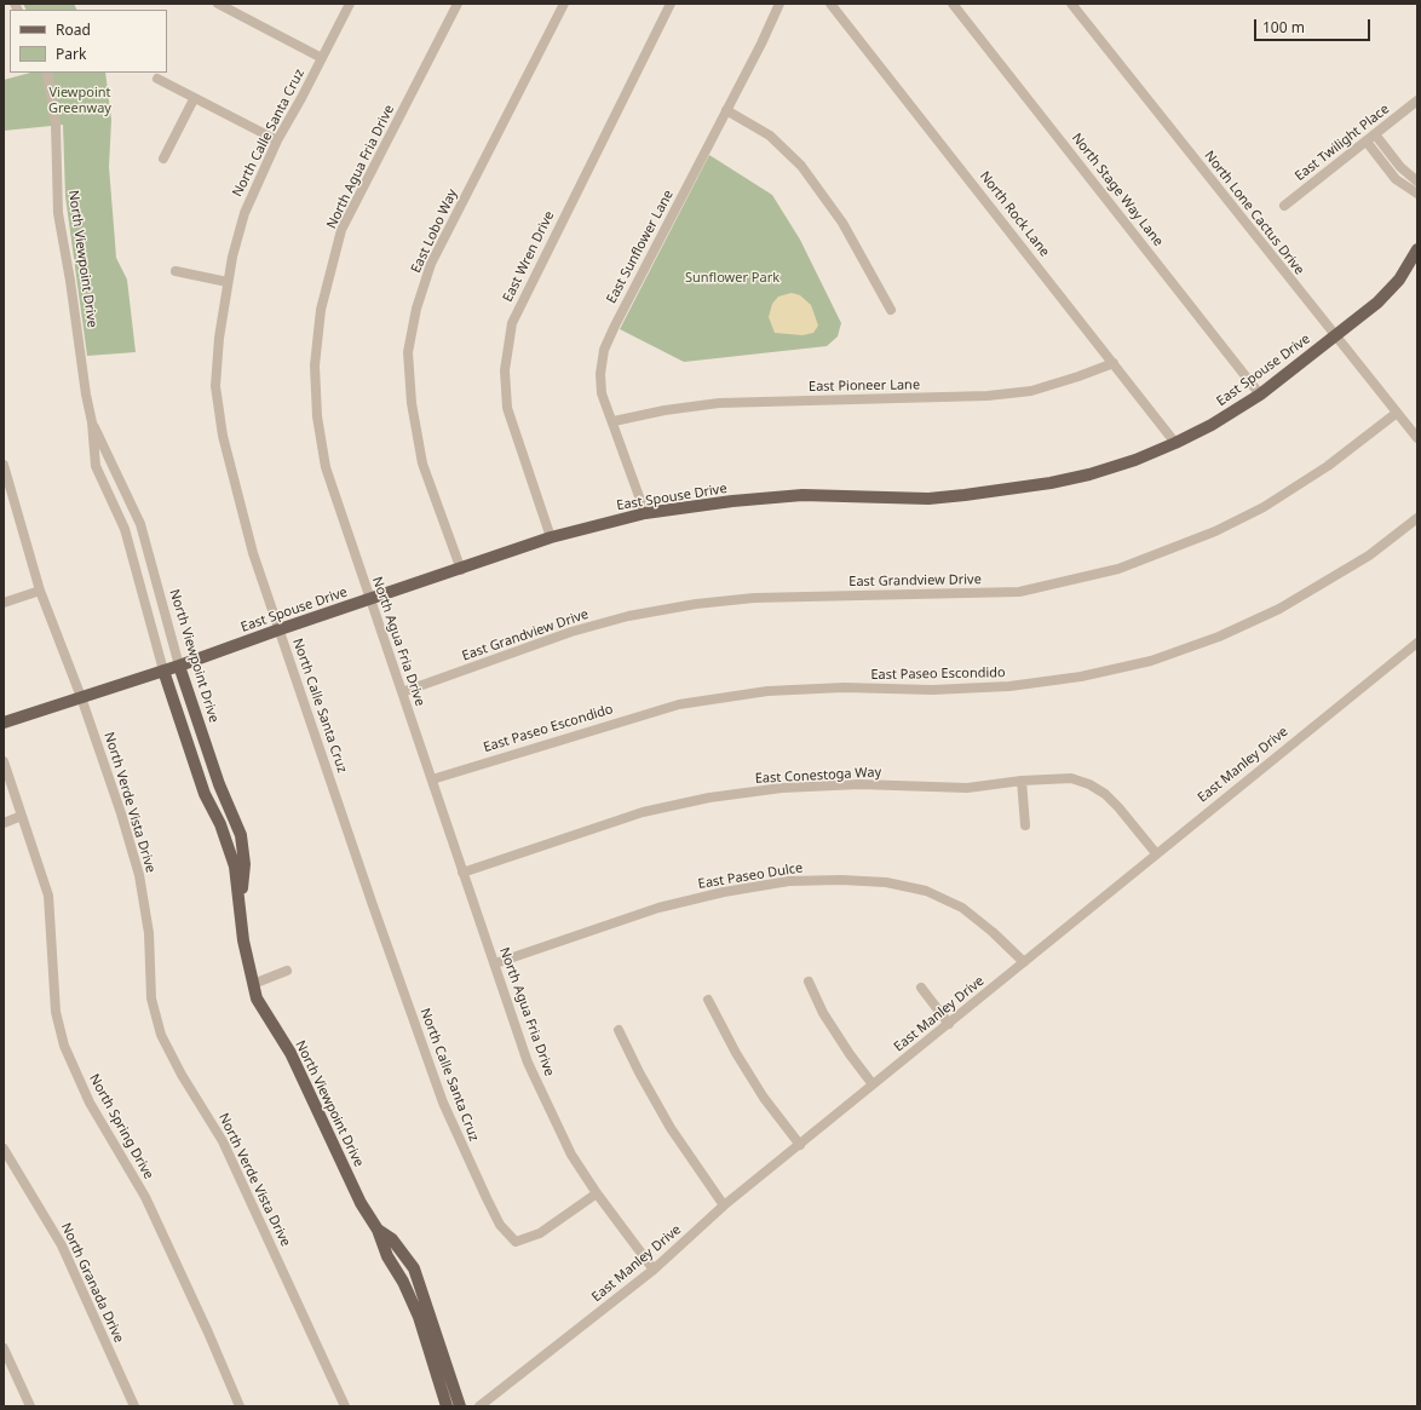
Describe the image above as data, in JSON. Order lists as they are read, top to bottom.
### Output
{
  "streets": {
    "main road": ["North Viewpoint Drive", "East Spouse Drive"],
    "street": [
      "North Calle Santa Cruz",
      "East Twilight Place",
      "North Agua Fria Drive",
      "North Stage Way Lane",
      "North Lone Cactus Drive",
      "North Rock Lane",
      "East Lobo Way",
      "East Sunflower Lane",
      "East Wren Drive",
      "East Pioneer Lane",
      "East Grandview Drive",
      "East Paseo Escondido",
      "East Manley Drive",
      "East Conestoga Way",
      "North Verde Vista Drive",
      "East Paseo Dulce",
      "North Spring Drive",
      "North Granada Drive"
    ]
  },
  "crossings": [
    ["North Calle Santa Cruz", "North Agua Fria Drive"],
    ["North Calle Santa Cruz", "East Spouse Drive"],
    ["North Agua Fria Drive", "East Spouse Drive"],
    ["North Agua Fria Drive", "East Grandview Drive"],
    ["North Agua Fria Drive", "East Paseo Escondido"],
    ["North Agua Fria Drive", "East Manley Drive"],
    ["North Agua Fria Drive", "East Conestoga Way"],
    ["North Agua Fria Drive", "East Paseo Dulce"],
    ["North Stage Way Lane", "East Spouse Drive"],
    ["North Lone Cactus Drive", "East Spouse Drive"],
    ["North Lone Cactus Drive", "East Grandview Drive"],
    ["North Rock Lane", "East Spouse Drive"],
    ["North Rock Lane", "East Pioneer Lane"],
    ["East Lobo Way", "East Spouse Drive"],
    ["East Sunflower Lane", "East Spouse Drive"],
    ["East Sunflower Lane", "East Pioneer Lane"],
    ["East Wren Drive", "East Spouse Drive"],
    ["North Viewpoint Drive", "East Spouse Drive"],
    ["East Spouse Drive", "North Verde Vista Drive"],
    ["East Manley Drive", "East Conestoga Way"],
    ["East Manley Drive", "East Paseo Dulce"]
  ],
  "parks": ["Viewpoint Greenway", "Sunflower Park"],
  "legend": ["Road", "Park"],
  "scale_bar": "100 m"
}
